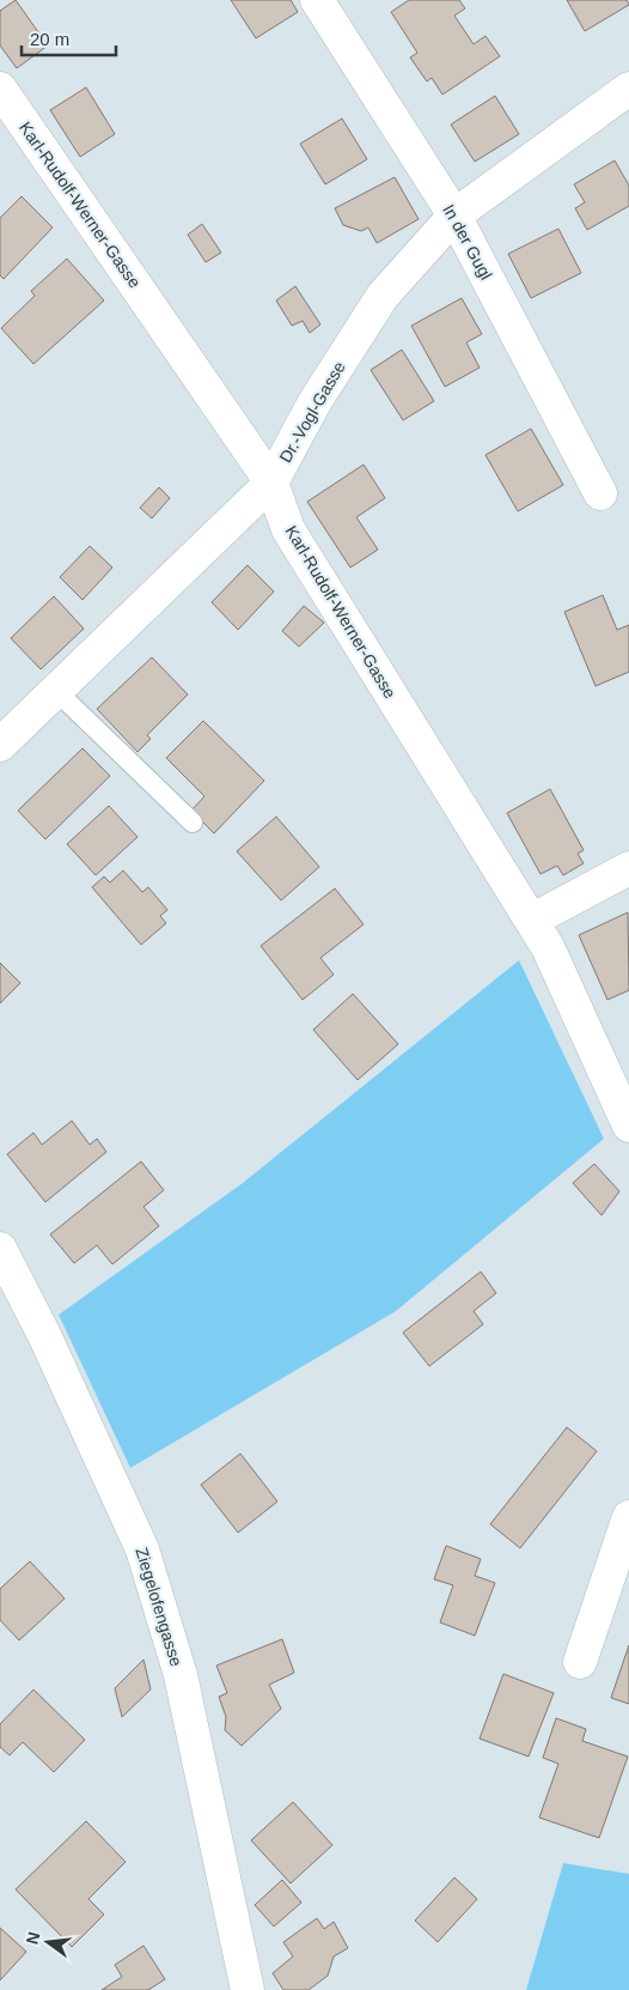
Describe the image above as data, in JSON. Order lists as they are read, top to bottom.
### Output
{
  "streets": {
    "street": [
      "Karl-Rudolf-Werner-Gasse",
      "In der Gugl",
      "Dr.-Vogl-Gasse",
      "Ziegelofengasse"
    ]
  },
  "crossings": [
    ["Karl-Rudolf-Werner-Gasse", "Dr.-Vogl-Gasse"],
    ["In der Gugl", "Dr.-Vogl-Gasse"]
  ],
  "scale_bar": "20 m",
  "north": "left"
}
